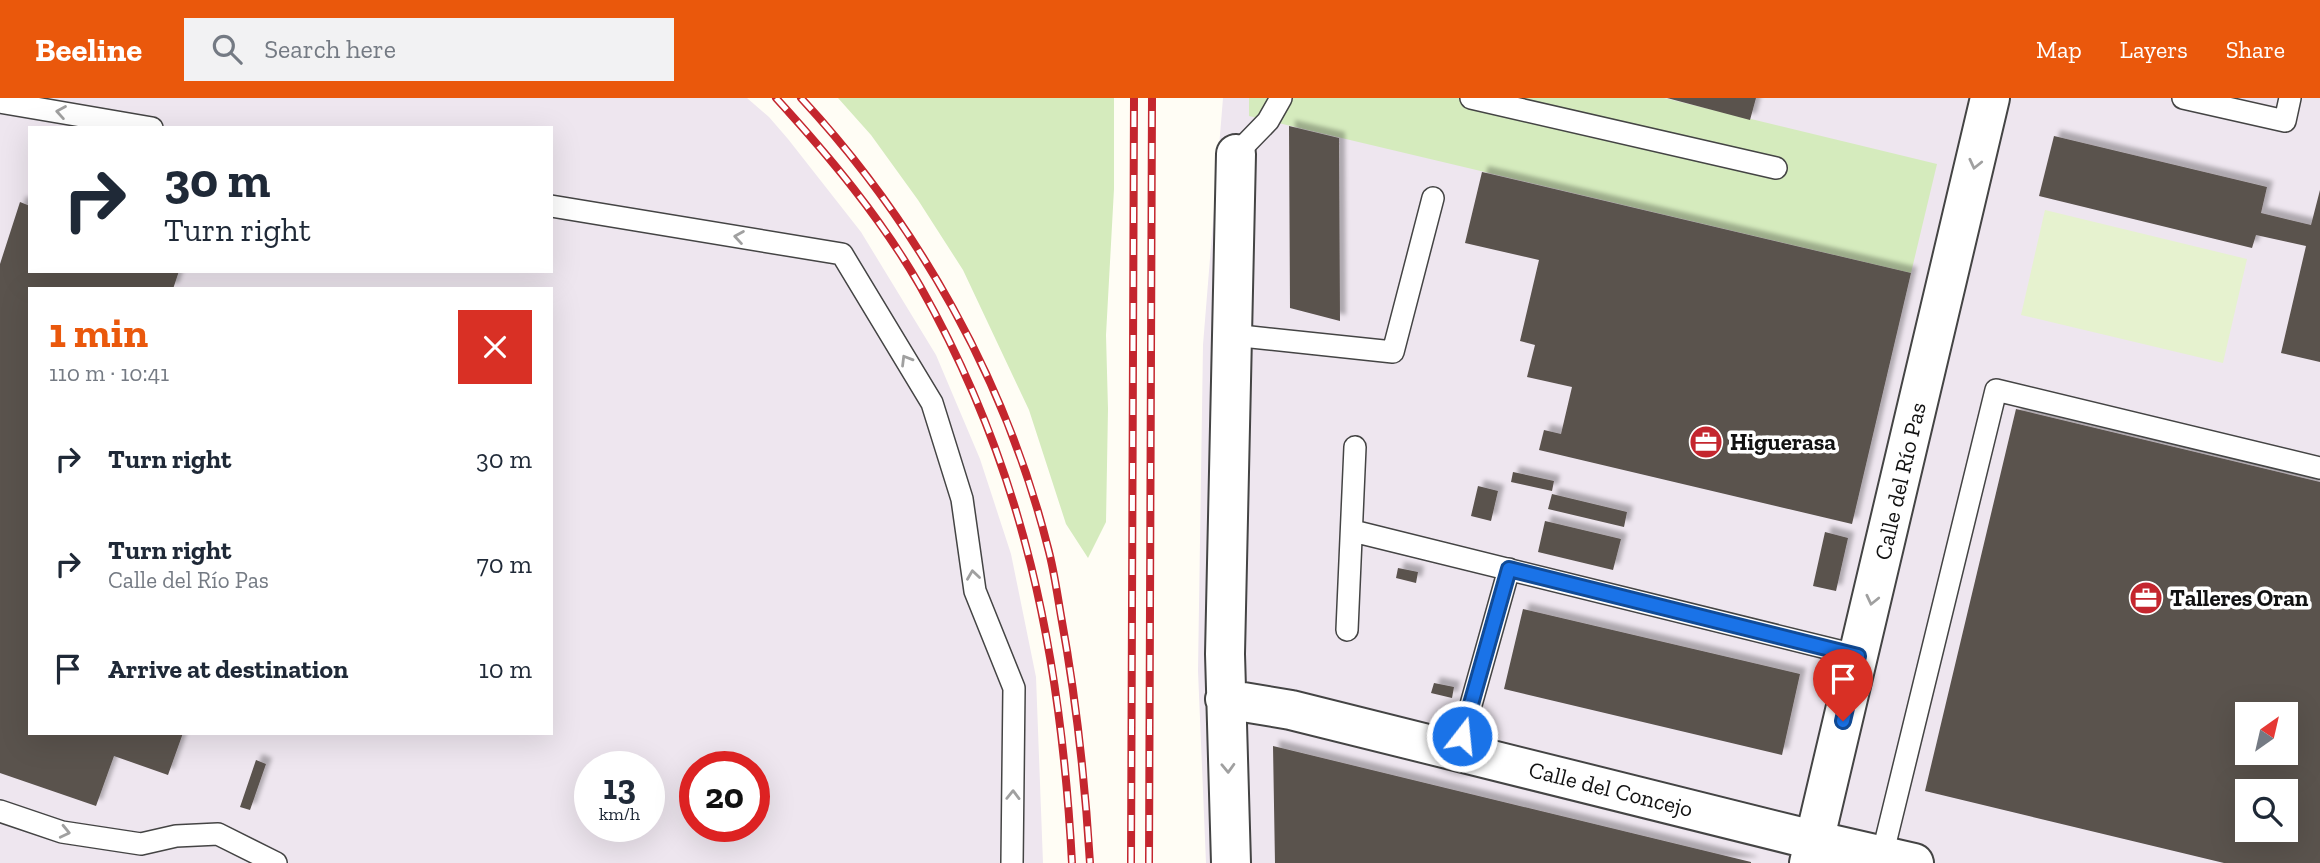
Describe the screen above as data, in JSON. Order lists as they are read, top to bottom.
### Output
{
  "streets": {
    "street": ["Calle del Río Pas", "Calle del Concejo"]
  },
  "crossings": [
    ["Calle del Río Pas", "Calle del Concejo"]
  ],
  "one_way": ["Calle del Río Pas"],
  "places": {
    "office": ["Higuerasa", "Talleres Oran"]
  },
  "north": "top right",
  "page": {
    "header": "Beeline",
    "search": "Search here",
    "nav": ["Map", "Layers", "Share"],
    "turn": ["30 m", "Turn right"],
    "heading": ["1 min", "110 m · 10:41"],
    "list": [
      {
        "name": "Turn right",
        "value": "30 m"
      },
      {
        "name": "Turn right",
        "note": "Calle del Río Pas",
        "value": "70 m"
      },
      {
        "name": "Arrive at destination",
        "value": "10 m"
      }
    ],
    "speed": "13 km/h",
    "limit": "20"
  }
}
